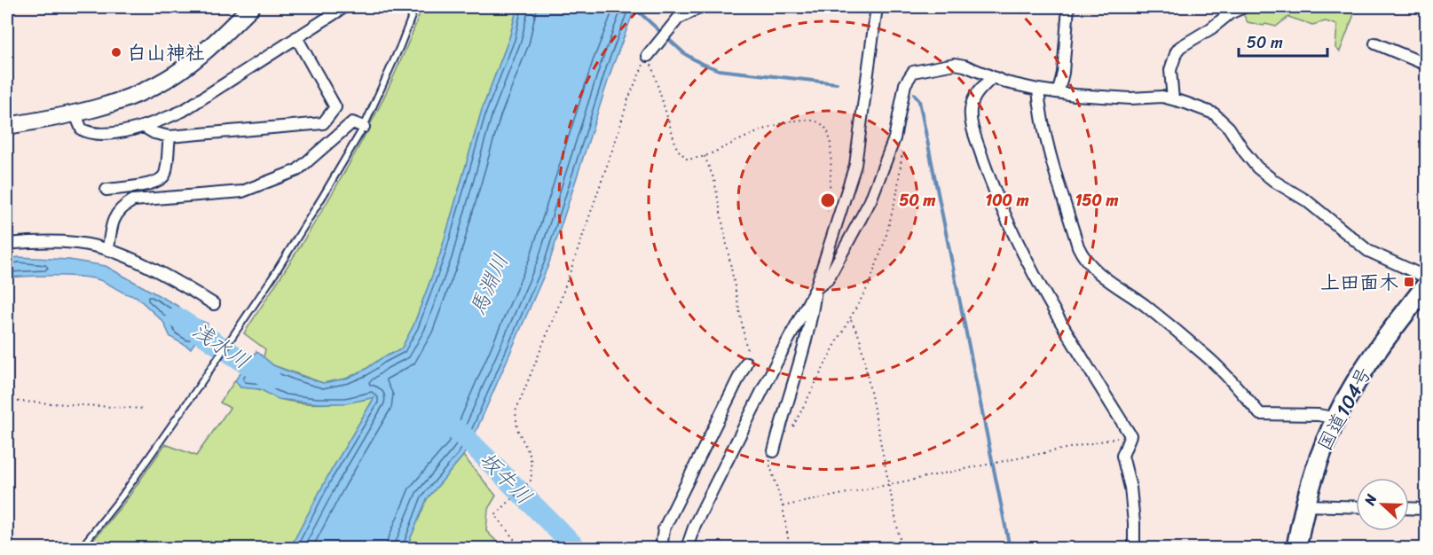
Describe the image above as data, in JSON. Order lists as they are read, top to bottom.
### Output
{
  "streets": {
    "highway": ["国道104号"]
  },
  "water": ["馬淵川", "浅水川", "坂牛川"],
  "places": {
    "other": ["白山神社"],
    "transit": ["上田面木"]
  },
  "scale_bar": "50 m",
  "north": "left",
  "rings": ["50 m", "100 m", "150 m"]
}
